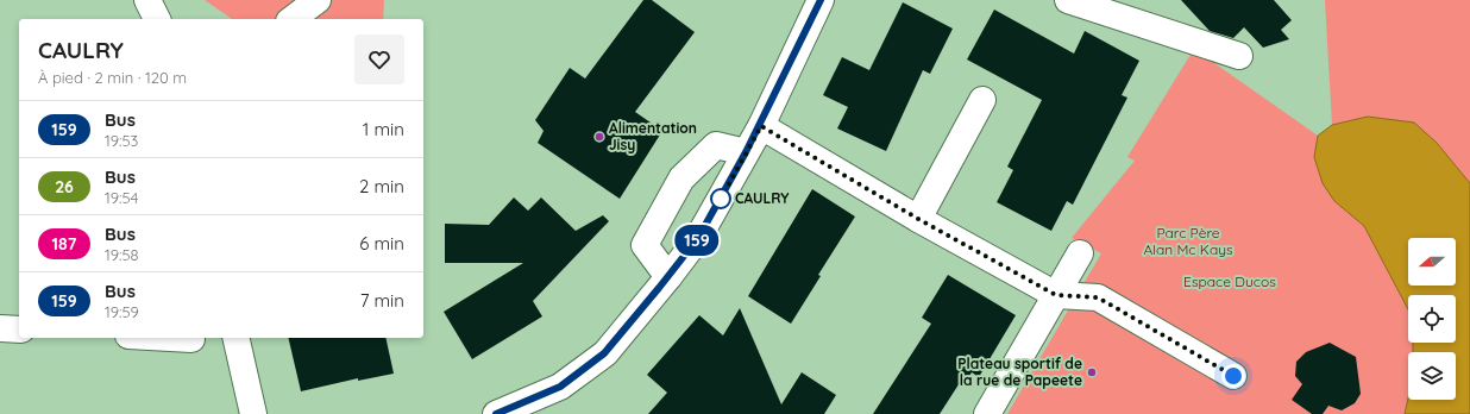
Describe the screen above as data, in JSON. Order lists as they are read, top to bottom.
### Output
{
  "parks": ["Parc Père Alan Mc Kays", "Espace Ducos"],
  "places": ["Alimentation Jisy", "CAULRY", "Plateau sportif de la rue de Papeete"],
  "lines": ["bus line 159"],
  "north": "left",
  "page": {
    "on_map": "159",
    "heading": ["CAULRY", "À pied · 2 min · 120 m"],
    "list": [
      {
        "mark": "159",
        "name": "Bus",
        "note": "19:53",
        "value": "1 min"
      },
      {
        "mark": "26",
        "name": "Bus",
        "note": "19:54",
        "value": "2 min"
      },
      {
        "mark": "187",
        "name": "Bus",
        "note": "19:58",
        "value": "6 min"
      },
      {
        "mark": "159",
        "name": "Bus",
        "note": "19:59",
        "value": "7 min"
      }
    ]
  }
}
